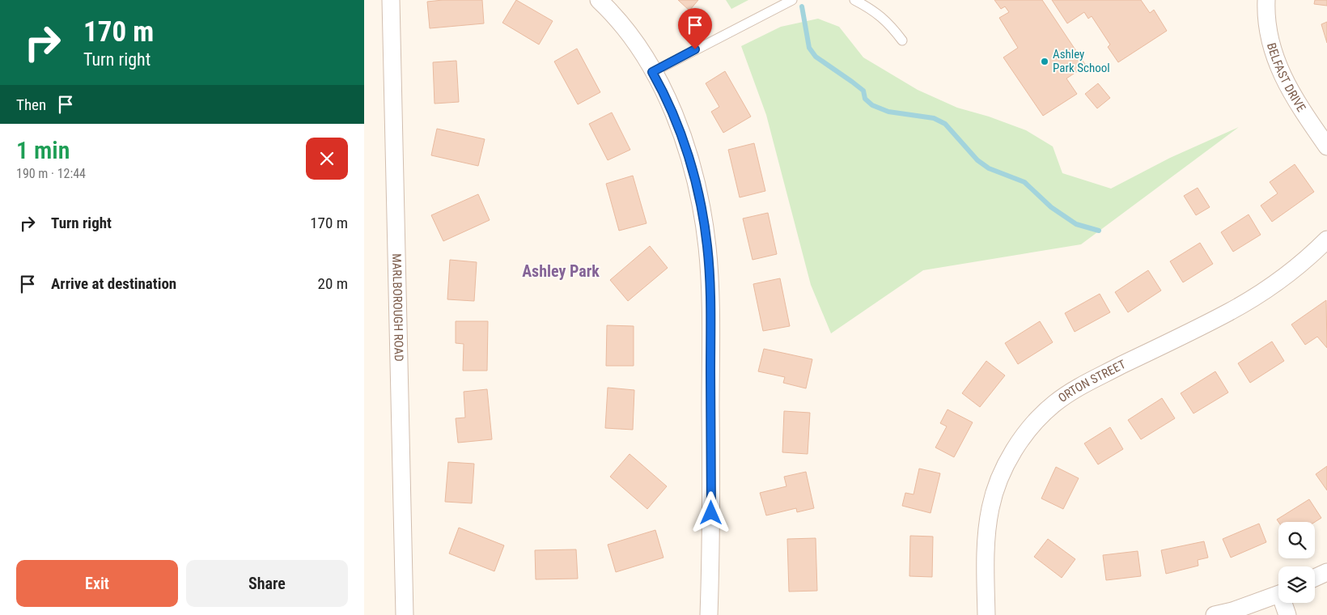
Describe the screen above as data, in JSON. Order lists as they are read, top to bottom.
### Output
{
  "streets": {
    "street": ["BELFAST DRIVE", "MARLBOROUGH ROAD", "ORTON STREET"]
  },
  "districts": ["Ashley Park"],
  "places": ["Ashley Park School"],
  "page": {
    "turn": ["170 m", "Turn right"],
    "then": "Then",
    "heading": ["1 min", "190 m · 12:44"],
    "list": [
      {
        "name": "Turn right",
        "value": "170 m"
      },
      {
        "name": "Arrive at destination",
        "value": "20 m"
      }
    ],
    "buttons": ["Exit", "Share"]
  }
}
